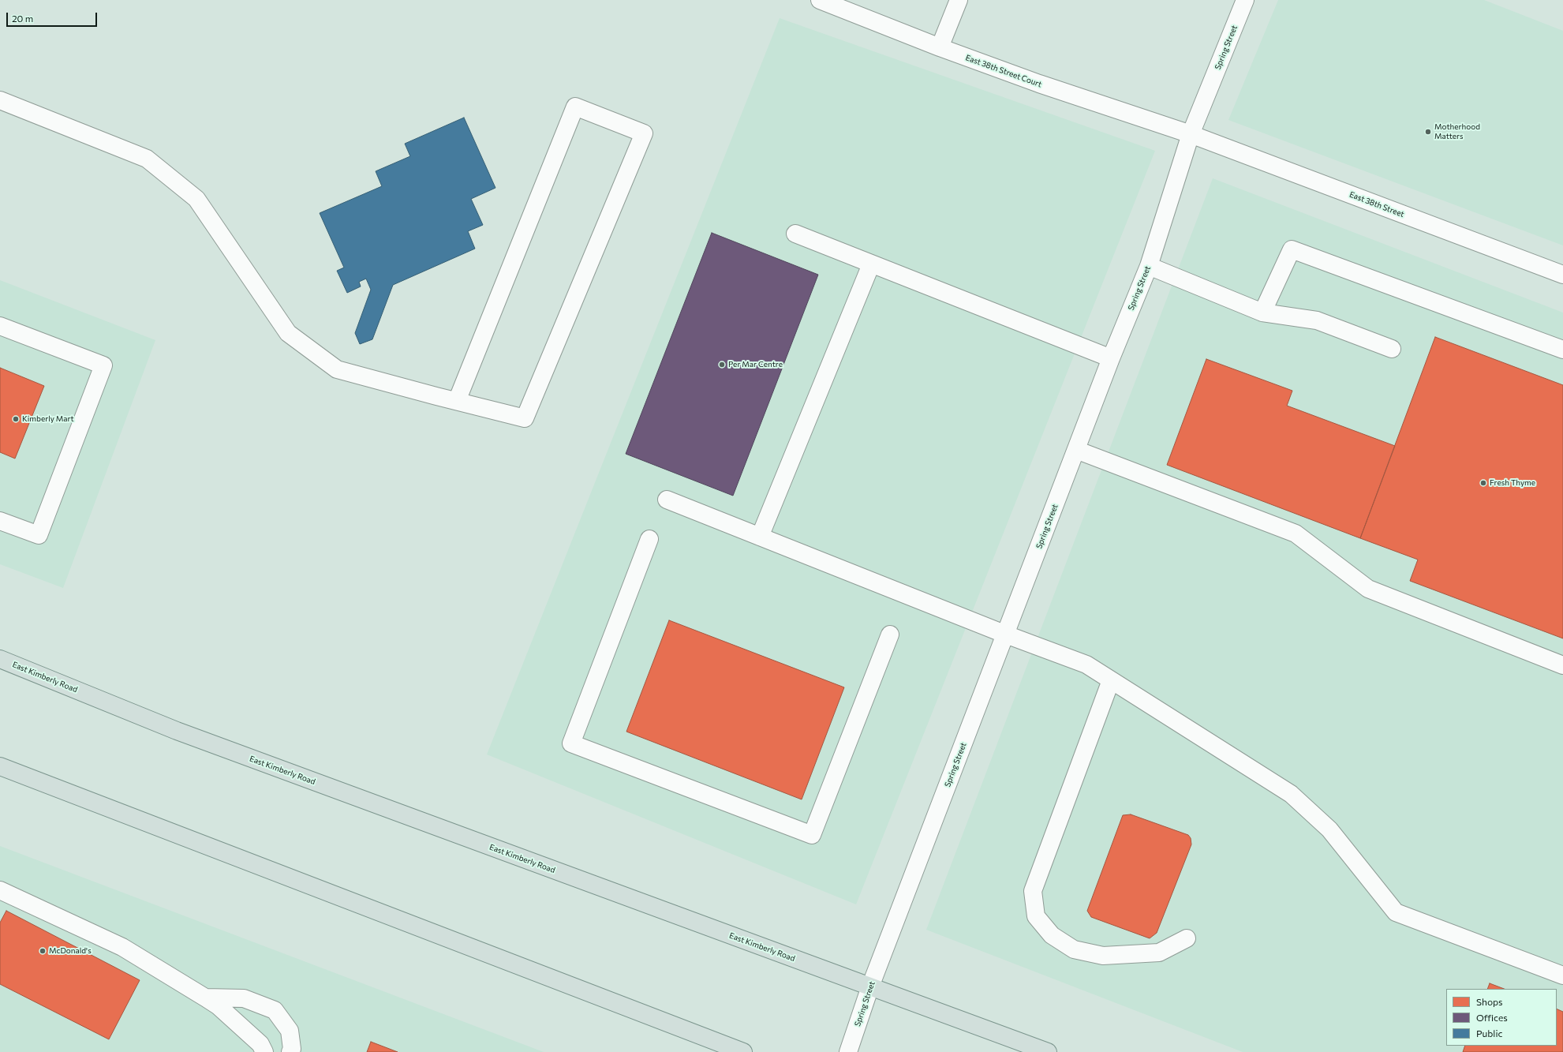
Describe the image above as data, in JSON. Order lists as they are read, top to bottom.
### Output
{
  "streets": {
    "main road": ["East Kimberly Road"],
    "street": ["Spring Street", "East 38th Street Court", "East 38th Street"]
  },
  "crossings": [
    ["Spring Street", "East 38th Street Court"],
    ["Spring Street", "East 38th Street"],
    ["Spring Street", "East Kimberly Road"],
    ["East 38th Street Court", "East 38th Street"]
  ],
  "places": [
    "Motherhood Matters",
    "Per Mar Centre",
    "Kimberly Mart",
    "Fresh Thyme",
    "McDonald's"
  ],
  "legend": ["Shops", "Offices", "Public"],
  "scale_bar": "20 m"
}
